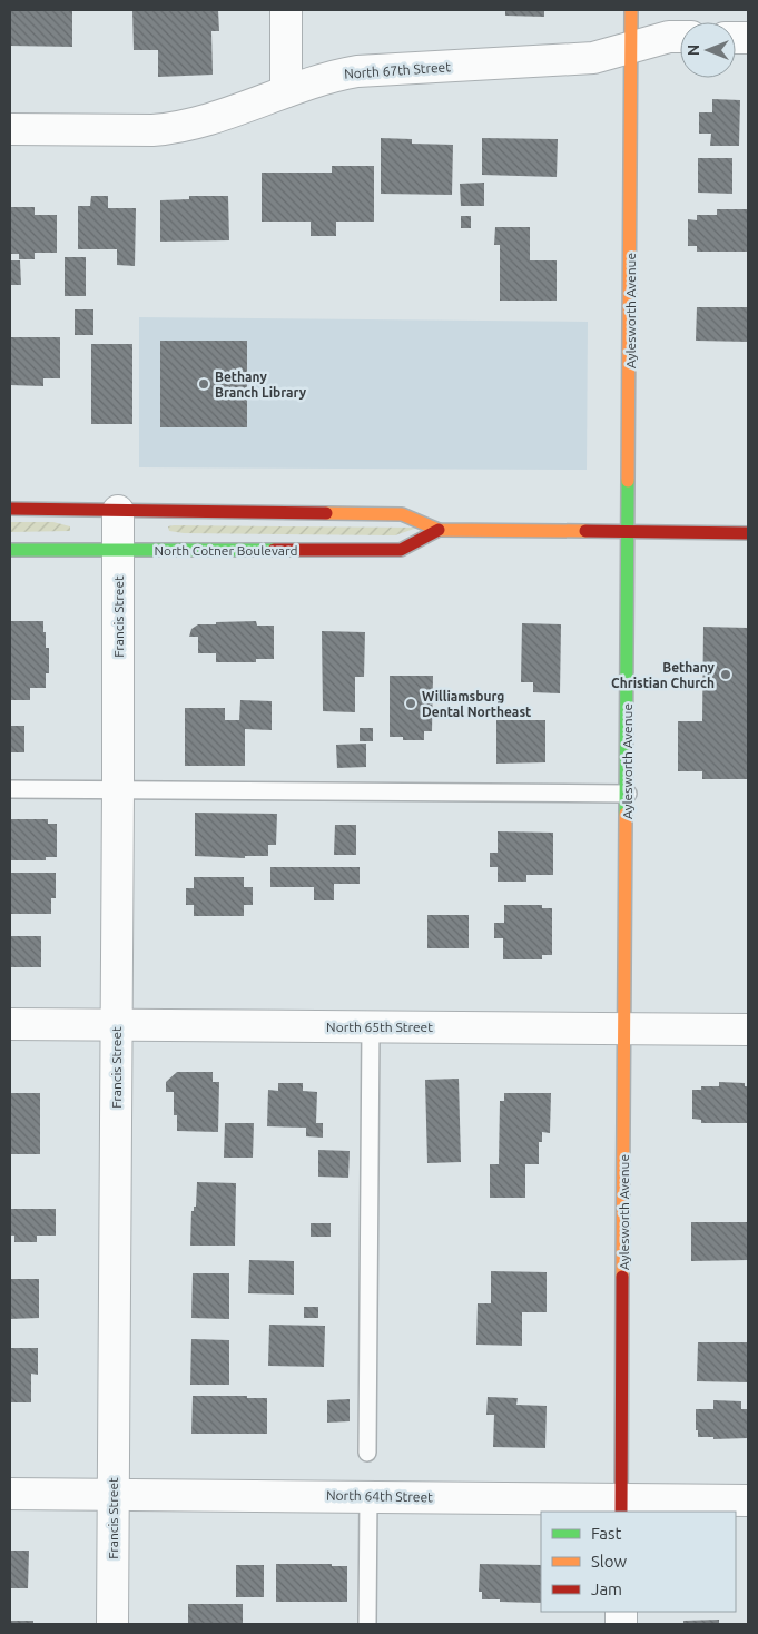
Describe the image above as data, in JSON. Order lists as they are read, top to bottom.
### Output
{
  "streets": {
    "street": [
      "North 67th Street",
      "Aylesworth Avenue",
      "North Cotner Boulevard",
      "Francis Street",
      "North 65th Street",
      "North 64th Street"
    ]
  },
  "crossings": [
    ["North 67th Street", "Aylesworth Avenue"],
    ["Aylesworth Avenue", "North Cotner Boulevard"],
    ["Aylesworth Avenue", "North 65th Street"],
    ["Aylesworth Avenue", "North 64th Street"],
    ["North Cotner Boulevard", "Francis Street"],
    ["Francis Street", "North 65th Street"],
    ["Francis Street", "North 64th Street"]
  ],
  "places": ["Bethany Branch Library", "Bethany Christian Church", "Williamsburg Dental Northeast"],
  "legend": ["Fast", "Slow", "Jam"],
  "north": "left"
}
